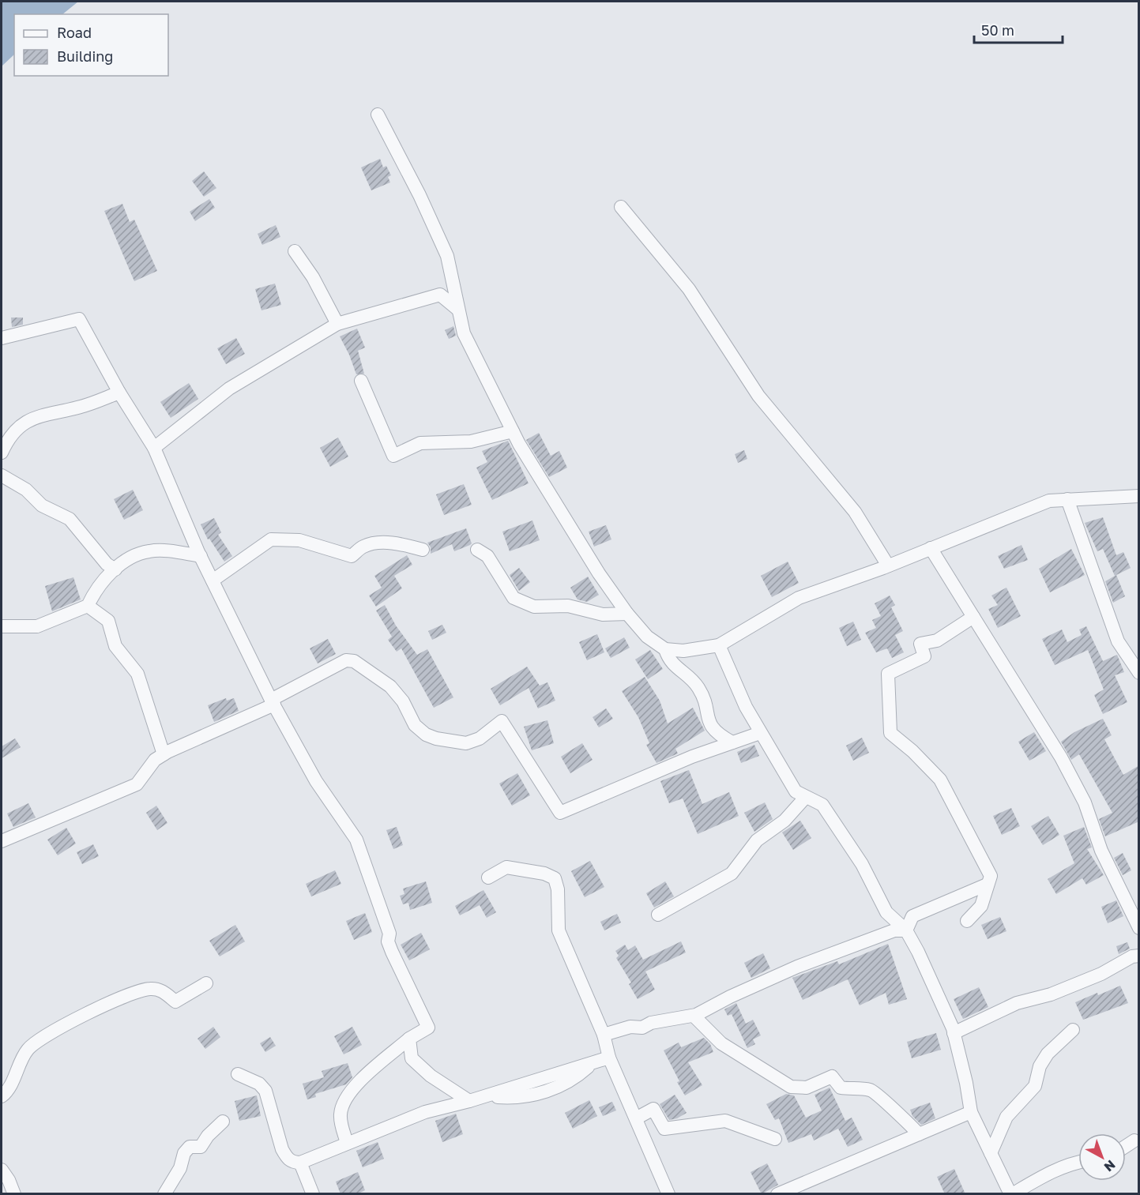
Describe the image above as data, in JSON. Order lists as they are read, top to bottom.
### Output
{
  "legend": ["Road", "Building"],
  "scale_bar": "50 m",
  "north": "bottom right"
}
